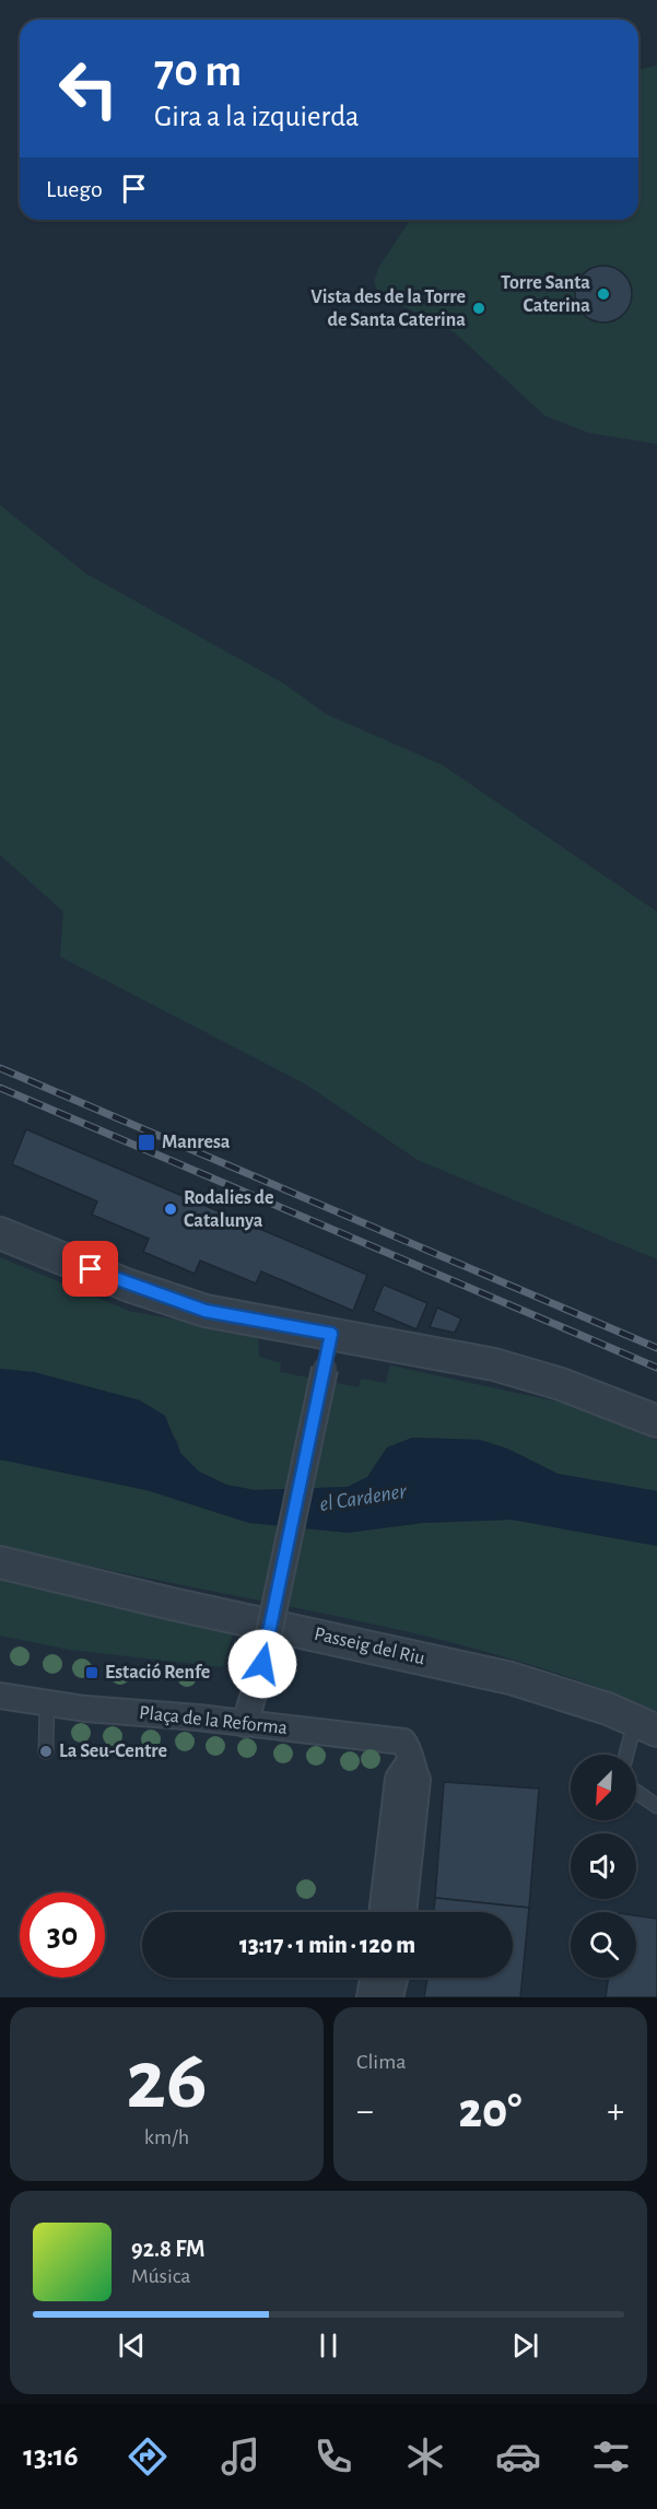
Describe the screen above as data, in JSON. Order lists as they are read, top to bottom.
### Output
{
  "streets": {
    "street": ["Passeig del Riu", "Plaça de la Reforma"]
  },
  "water": ["el Cardener"],
  "places": {
    "other": [
      "Torre Santa Caterina",
      "Vista des de la Torre de Santa Caterina",
      "Rodalies de Catalunya",
      "La Seu-Centre"
    ],
    "transit": ["Manresa", "Estació Renfe"]
  },
  "north": "bottom left",
  "page": {
    "turn": ["70 m", "Gira a la izquierda"],
    "then": "Luego",
    "limit": "30",
    "trip": "13:17 · 1 min · 120 m",
    "tile": [
      ["26", "km/h"],
      "Clima"
    ],
    "heat": ["−", "20°", "+"],
    "song": ["92.8 FM", "Música"],
    "tabs": "13:16"
  }
}
